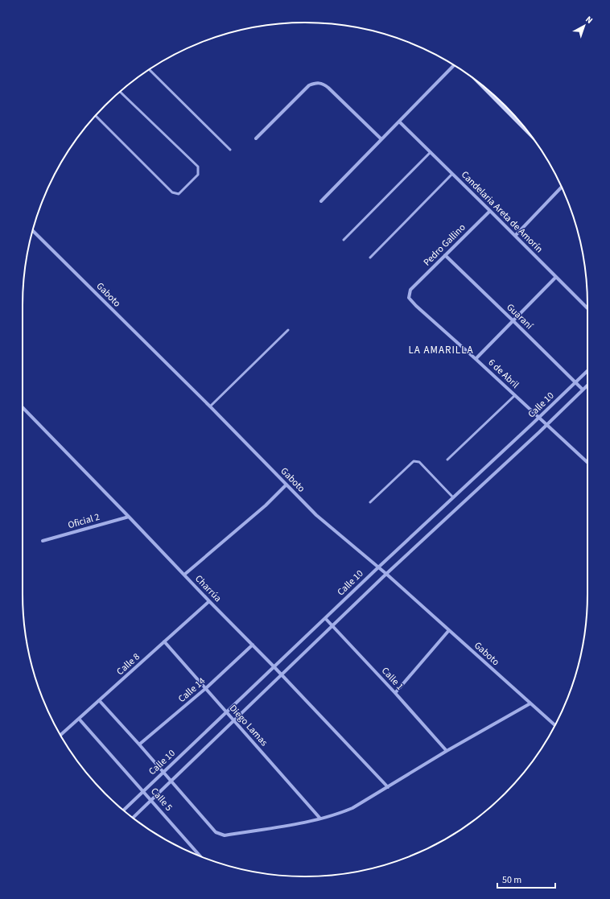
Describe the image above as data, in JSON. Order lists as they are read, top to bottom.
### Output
{
  "streets": {
    "street": [
      "Candelaria Areta de Amorín",
      "Pedro Gallino",
      "Gaboto",
      "Guaraní",
      "6 de Abril",
      "Calle 10",
      "Oficial 2",
      "Charrúa",
      "Calle 8",
      "Calle 1",
      "Calle 14",
      "Diego Lamas",
      "Calle 5"
    ]
  },
  "crossings": [
    ["Candelaria Areta de Amorín", "Pedro Gallino"],
    ["Pedro Gallino", "Guaraní"],
    ["Pedro Gallino", "6 de Abril"],
    ["Gaboto", "Calle 10"],
    ["Guaraní", "Calle 10"],
    ["6 de Abril", "Calle 10"],
    ["Calle 10", "Charrúa"],
    ["Calle 10", "Calle 1"],
    ["Calle 10", "Diego Lamas"],
    ["Calle 10", "Calle 5"],
    ["Oficial 2", "Charrúa"],
    ["Charrúa", "Calle 8"],
    ["Charrúa", "Calle 14"],
    ["Calle 8", "Diego Lamas"],
    ["Calle 8", "Calle 5"],
    ["Calle 14", "Diego Lamas"]
  ],
  "districts": ["LA AMARILLA"],
  "scale_bar": "50 m",
  "north": "top right"
}
